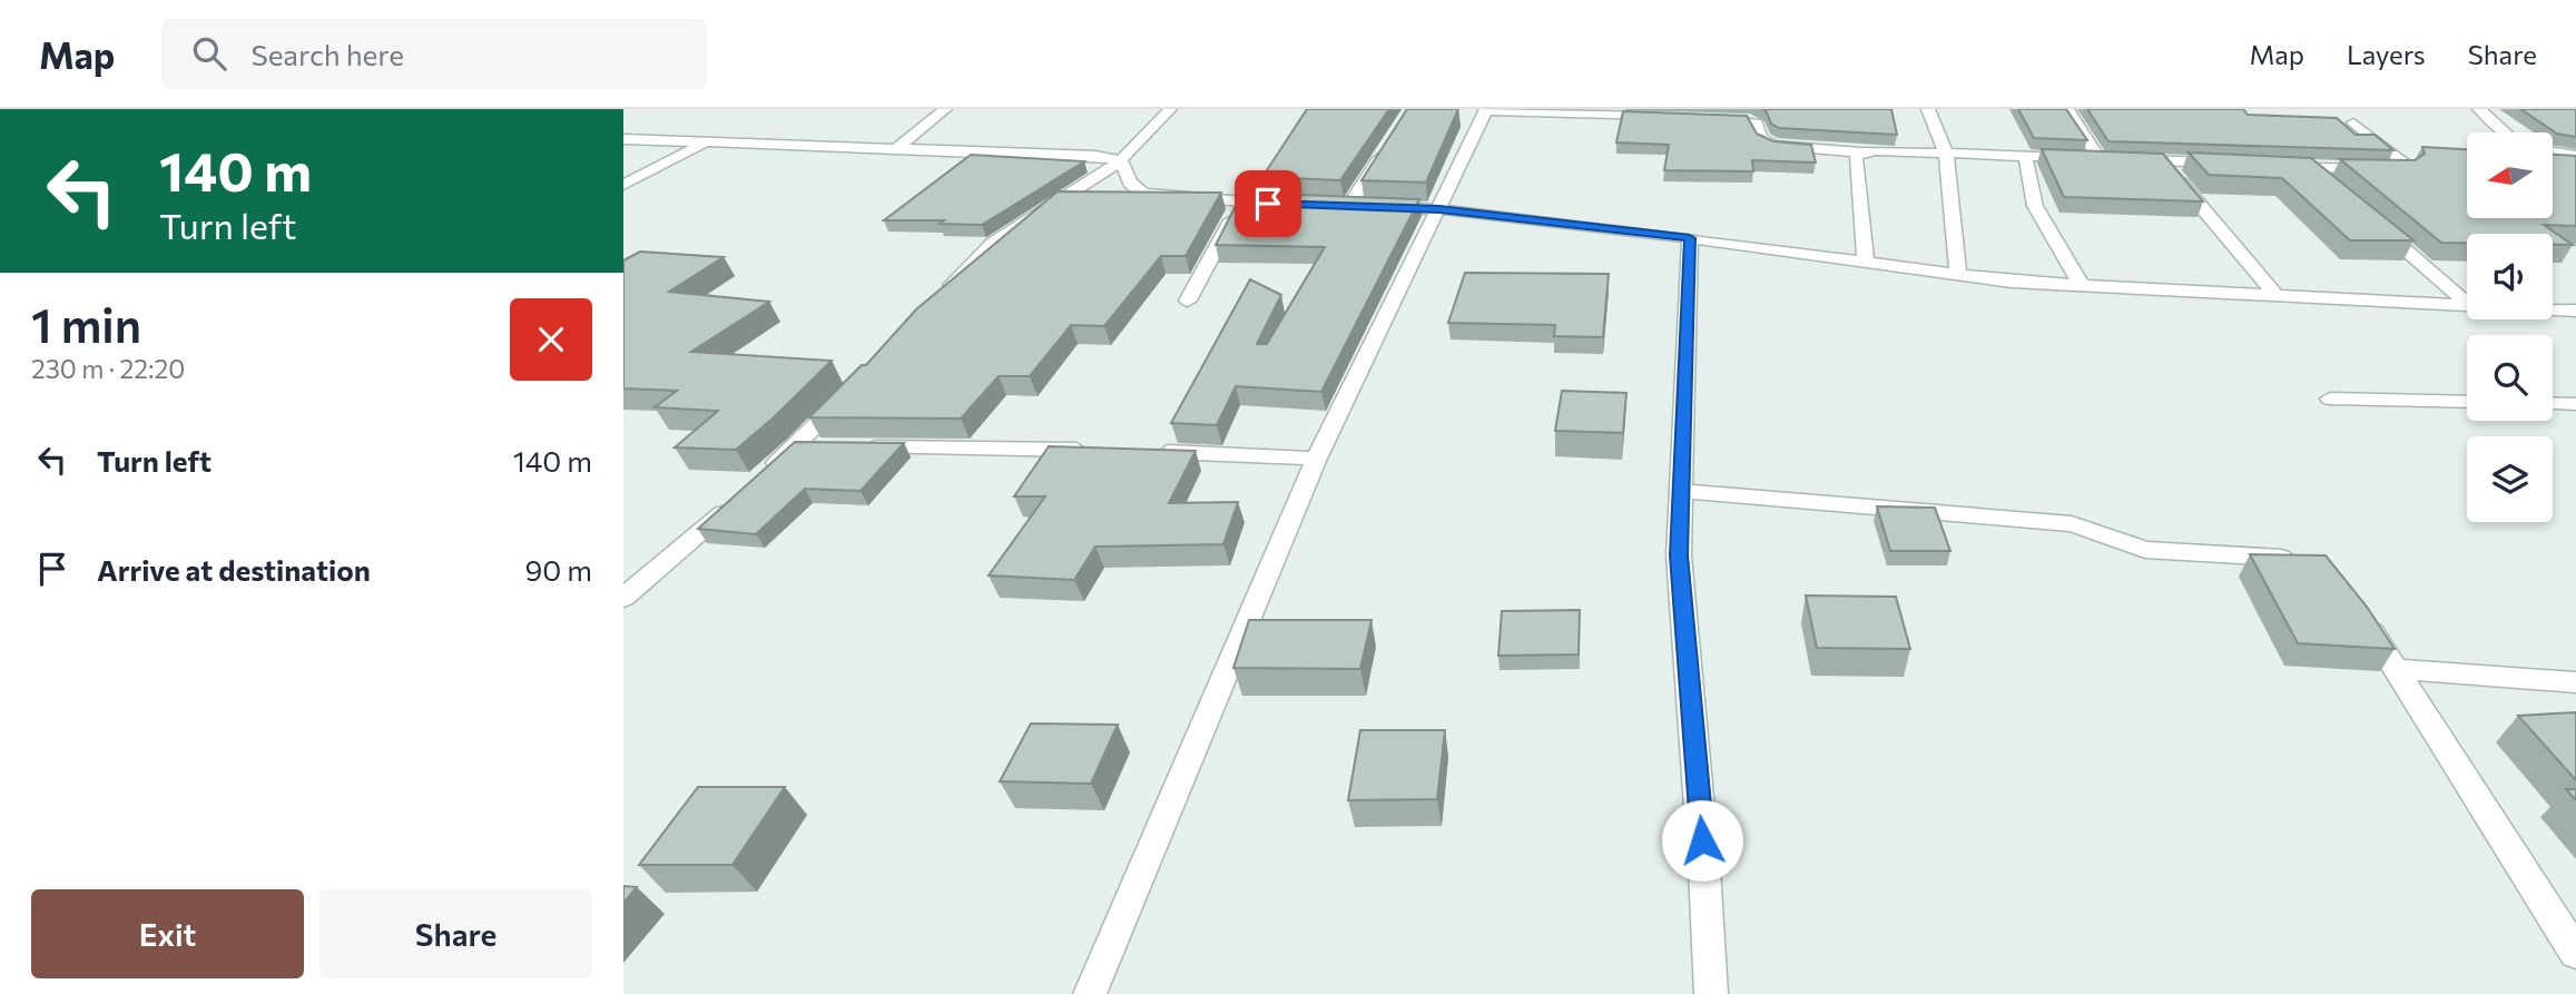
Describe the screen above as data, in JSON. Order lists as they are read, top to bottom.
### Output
{
  "north": "left",
  "page": {
    "header": "Map",
    "search": "Search here",
    "nav": ["Map", "Layers", "Share"],
    "turn": ["140 m", "Turn left"],
    "heading": ["1 min", "230 m · 22:20"],
    "list": [
      {
        "name": "Turn left",
        "value": "140 m"
      },
      {
        "name": "Arrive at destination",
        "value": "90 m"
      }
    ],
    "buttons": ["Exit", "Share"]
  }
}
